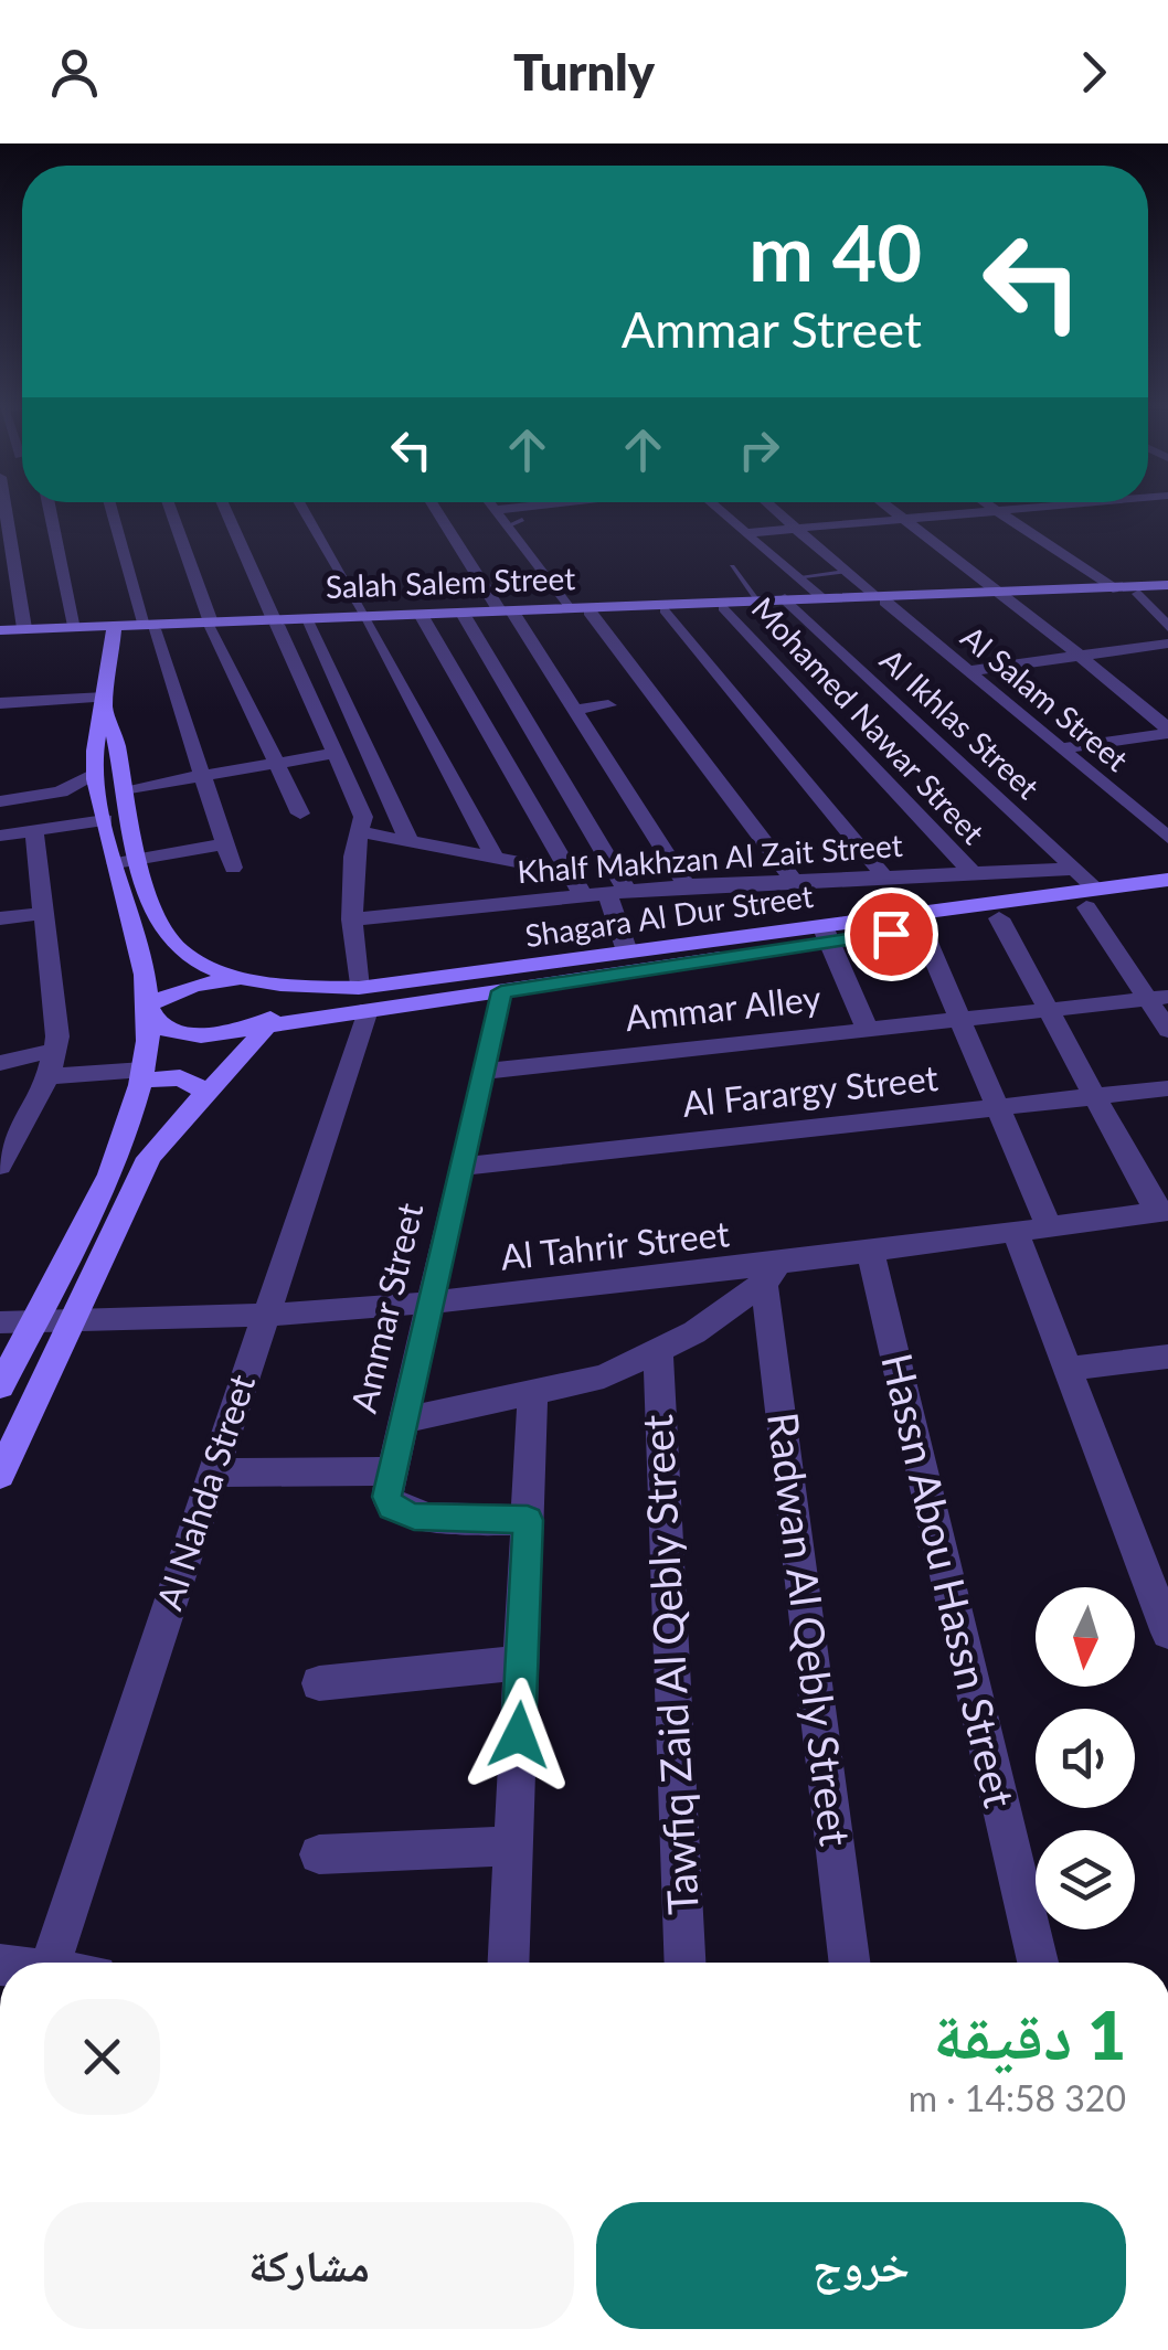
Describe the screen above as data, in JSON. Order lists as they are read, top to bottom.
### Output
{
  "streets": {
    "street": [
      "Salah Salem Street",
      "Al Salam Street",
      "Mohamed Nawar Street",
      "Al Ikhlas Street",
      "Khalf Makhzan Al Zait Street",
      "Shagara Al Dur Street",
      "Ammar Alley",
      "Al Farargy Street",
      "Al Tahrir Street",
      "Ammar Street",
      "Al Nahda Street",
      "Hassn Abou Hassn Street",
      "Radwan Al Qebly Street",
      "Tawfiq Zaid Al Qebly Street"
    ]
  },
  "crossings": [
    ["Salah Salem Street", "Al Salam Street"],
    ["Salah Salem Street", "Mohamed Nawar Street"],
    ["Salah Salem Street", "Al Ikhlas Street"],
    ["Mohamed Nawar Street", "Khalf Makhzan Al Zait Street"],
    ["Al Ikhlas Street", "Khalf Makhzan Al Zait Street"],
    ["Al Ikhlas Street", "Shagara Al Dur Street"],
    ["Al Ikhlas Street", "Ammar Alley"],
    ["Shagara Al Dur Street", "Ammar Street"],
    ["Shagara Al Dur Street", "Al Nahda Street"],
    ["Ammar Alley", "Ammar Street"],
    ["Al Farargy Street", "Ammar Street"],
    ["Al Tahrir Street", "Ammar Street"],
    ["Al Tahrir Street", "Al Nahda Street"],
    ["Al Tahrir Street", "Hassn Abou Hassn Street"],
    ["Al Tahrir Street", "Radwan Al Qebly Street"]
  ],
  "north": "bottom",
  "page": {
    "header": "Turnly",
    "turn": ["40 m", "Ammar Street"],
    "heading": ["1 دقيقة", "320 m · 14:58"],
    "buttons": ["خروج", "مشاركة"]
  }
}
